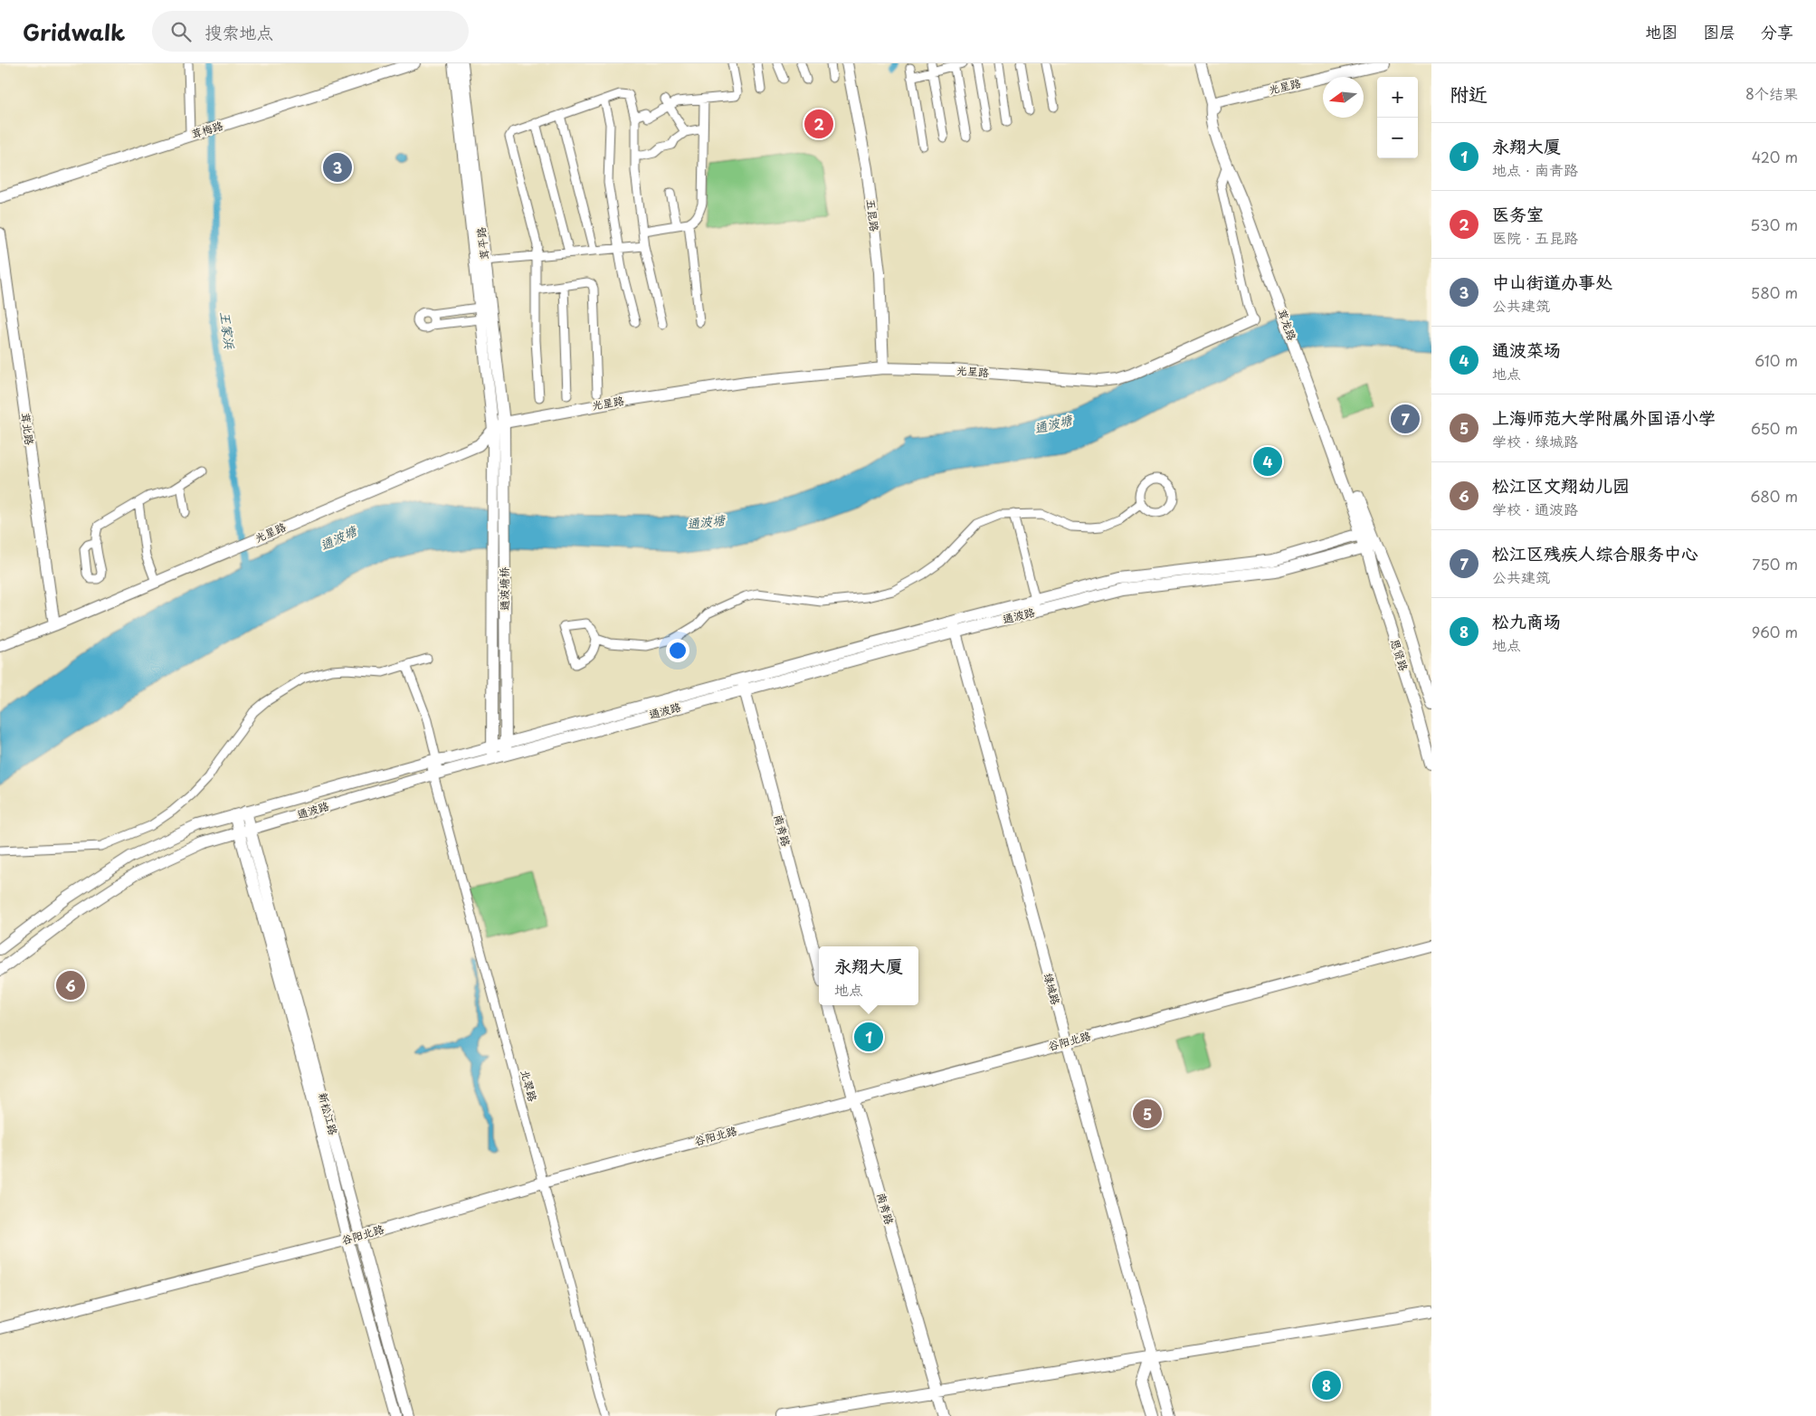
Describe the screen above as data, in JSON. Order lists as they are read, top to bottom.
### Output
{
  "streets": {
    "main road": [
      "光星路",
      "茸梅路",
      "五昆路",
      "茸平路",
      "茸龙路",
      "茸北路",
      "通波塘桥",
      "通波路",
      "思贤路",
      "南青路",
      "绿城路",
      "谷阳北路",
      "新松江路"
    ],
    "street": ["北翠路"]
  },
  "crossings": [
    ["光星路", "五昆路"],
    ["光星路", "茸平路"],
    ["光星路", "茸龙路"],
    ["光星路", "茸北路"],
    ["光星路", "通波塘桥"],
    ["茸平路", "通波塘桥"],
    ["茸龙路", "通波路"],
    ["茸龙路", "思贤路"],
    ["通波塘桥", "通波路"],
    ["通波路", "思贤路"],
    ["通波路", "南青路"],
    ["通波路", "绿城路"],
    ["通波路", "北翠路"],
    ["通波路", "新松江路"],
    ["南青路", "谷阳北路"],
    ["绿城路", "谷阳北路"],
    ["谷阳北路", "北翠路"],
    ["谷阳北路", "新松江路"]
  ],
  "water": ["王家浜", "通波塘"],
  "north": "left",
  "page": {
    "header": "Gridwalk",
    "search": "搜索地点",
    "nav": ["地图", "图层", "分享"],
    "heading": ["附近", "8个结果"],
    "map_buttons": ["+", "−"],
    "pins": [
      "2",
      "3",
      "7",
      "4",
      "6",
      "1",
      "5",
      "8"
    ],
    "list": [
      {
        "mark": "1",
        "name": "永翔大厦",
        "note": "地点 · 南青路",
        "value": "420 m"
      },
      {
        "mark": "2",
        "name": "医务室",
        "note": "医院 · 五昆路",
        "value": "530 m"
      },
      {
        "mark": "3",
        "name": "中山街道办事处",
        "note": "公共建筑",
        "value": "580 m"
      },
      {
        "mark": "4",
        "name": "通波菜场",
        "note": "地点",
        "value": "610 m"
      },
      {
        "mark": "5",
        "name": "上海师范大学附属外国语小学",
        "note": "学校 · 绿城路",
        "value": "650 m"
      },
      {
        "mark": "6",
        "name": "松江区文翔幼儿园",
        "note": "学校 · 通波路",
        "value": "680 m"
      },
      {
        "mark": "7",
        "name": "松江区残疾人综合服务中心",
        "note": "公共建筑",
        "value": "750 m"
      },
      {
        "mark": "8",
        "name": "松九商场",
        "note": "地点",
        "value": "960 m"
      }
    ],
    "popup": ["永翔大厦", "地点"]
  }
}
